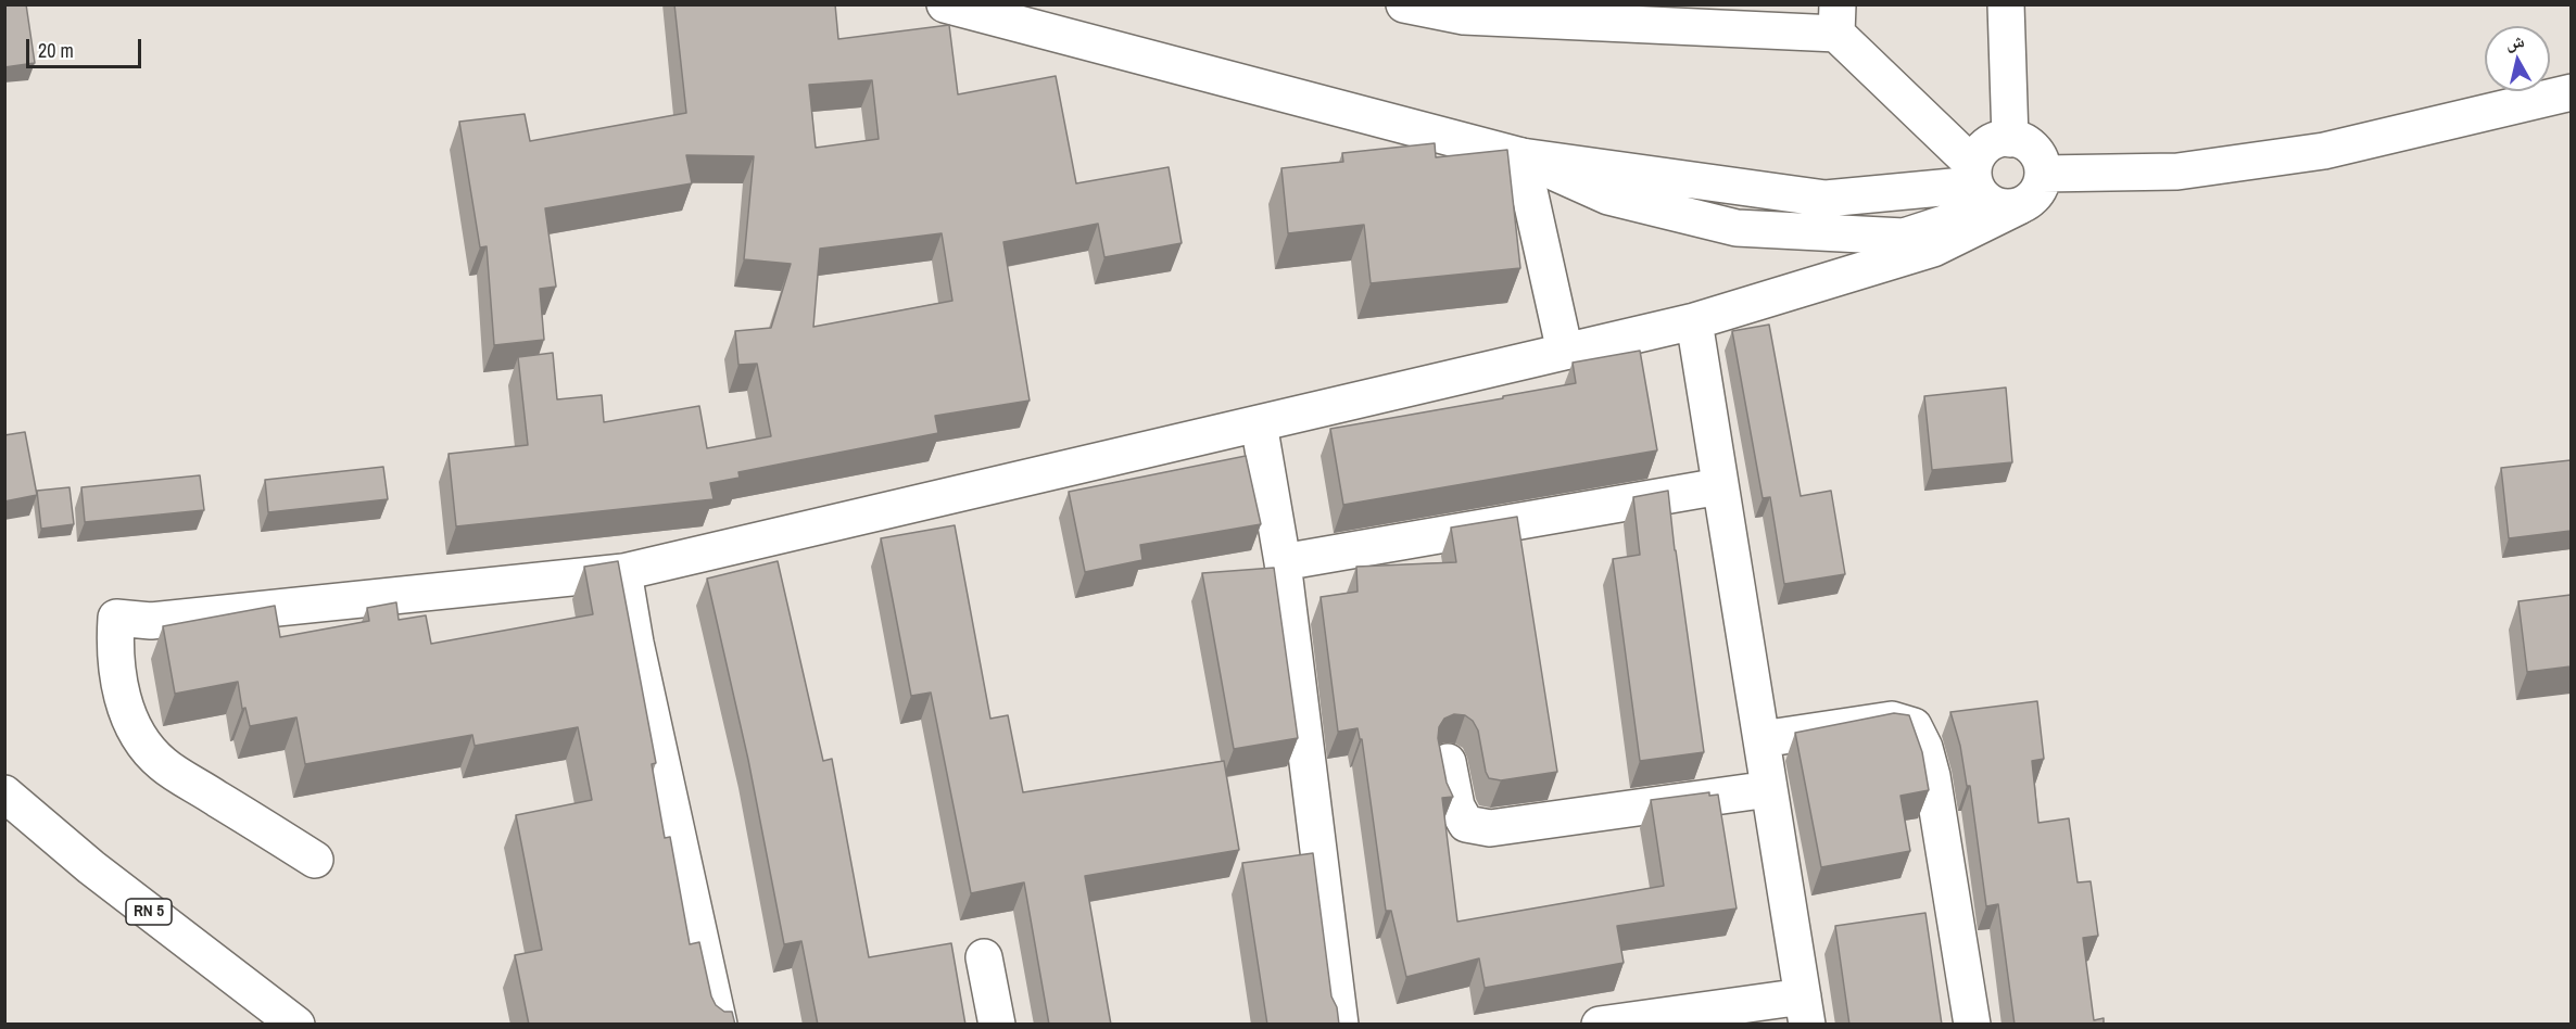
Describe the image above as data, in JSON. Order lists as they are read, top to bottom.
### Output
{
  "streets": {
    "main road": ["RN 5"]
  },
  "scale_bar": "20 m",
  "north": "top"
}
